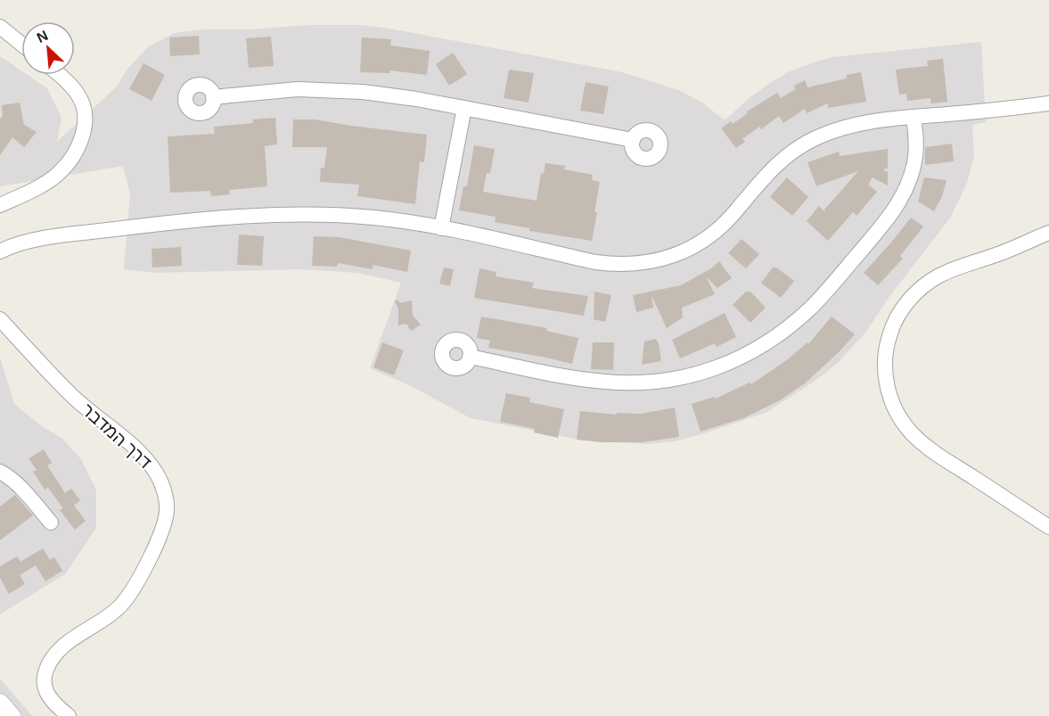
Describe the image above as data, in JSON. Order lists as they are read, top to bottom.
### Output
{
  "streets": {
    "street": ["דרך המדבר"]
  },
  "north": "top left"
}
